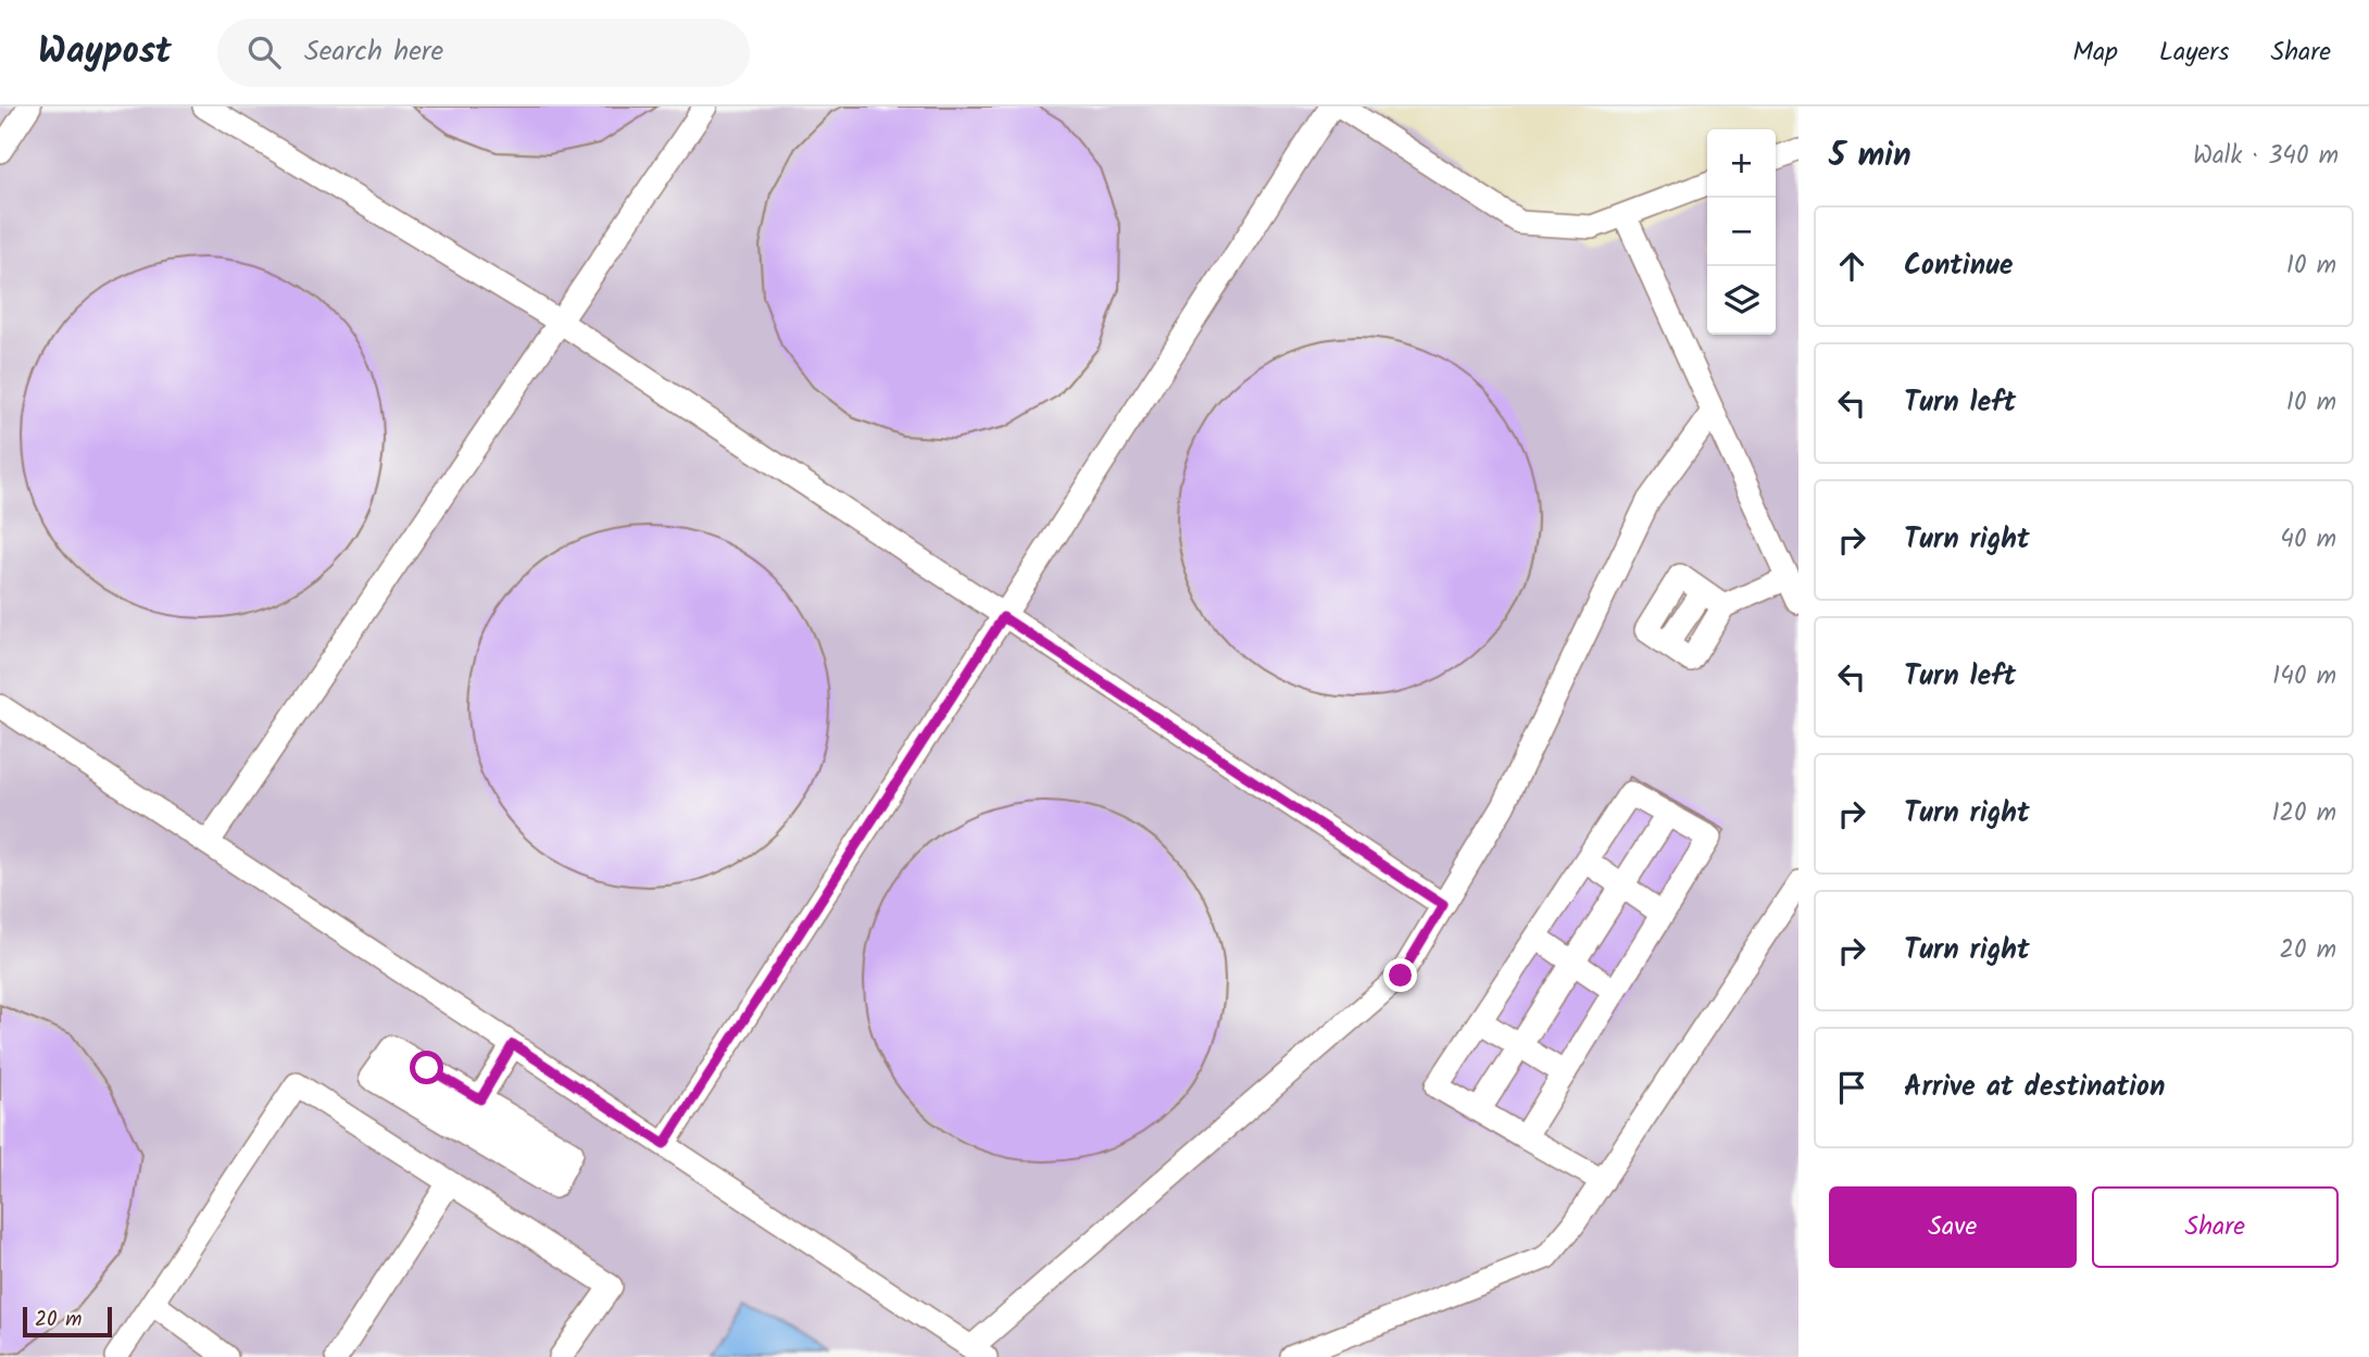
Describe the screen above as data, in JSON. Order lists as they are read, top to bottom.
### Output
{
  "scale_bar": "20 m",
  "page": {
    "header": "Waypost",
    "search": "Search here",
    "nav": ["Map", "Layers", "Share"],
    "heading": ["5 min", "Walk · 340 m"],
    "map_buttons": ["+", "−"],
    "list": [
      ["Continue", "10 m"],
      ["Turn left", "10 m"],
      ["Turn right", "40 m"],
      ["Turn left", "140 m"],
      ["Turn right", "120 m"],
      ["Turn right", "20 m"],
      "Arrive at destination"
    ],
    "buttons": ["Save", "Share"],
    "scale": "20 m"
  }
}
